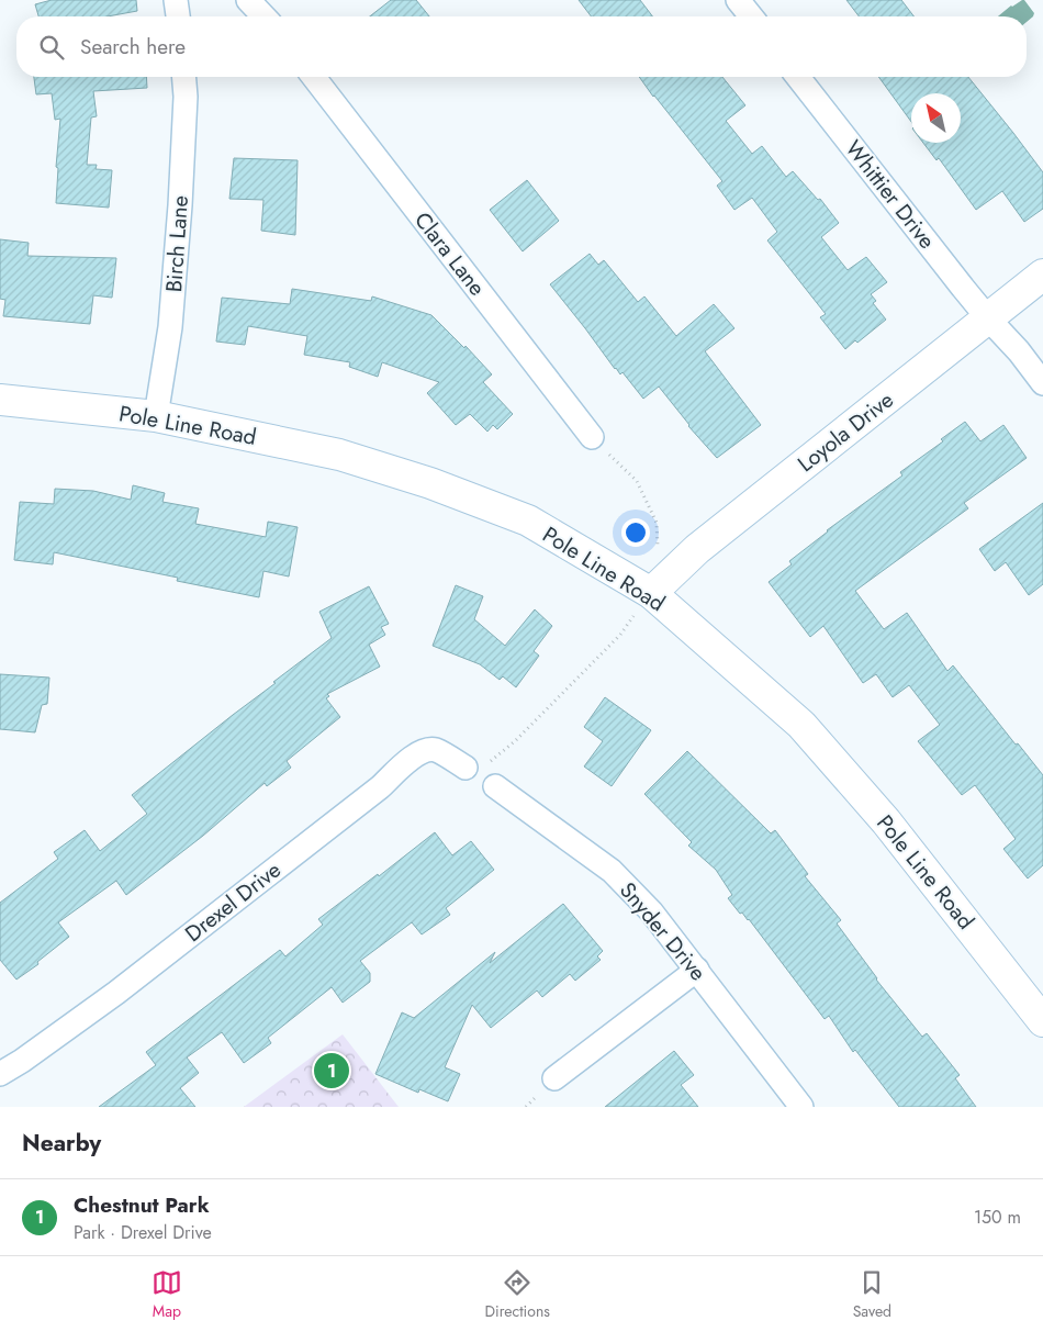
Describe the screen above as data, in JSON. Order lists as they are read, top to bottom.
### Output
{
  "streets": {
    "main road": ["Pole Line Road", "Loyola Drive"],
    "street": [
      "Whittier Drive",
      "Birch Lane",
      "Clara Lane",
      "Drexel Drive",
      "Snyder Drive"
    ]
  },
  "crossings": [
    ["Whittier Drive", "Loyola Drive"],
    ["Birch Lane", "Pole Line Road"],
    ["Pole Line Road", "Loyola Drive"],
    ["Drexel Drive", "Snyder Drive"]
  ],
  "north": "top left",
  "page": {
    "search": "Search here",
    "pins": "1",
    "heading": "Nearby",
    "list": [
      {
        "mark": "1",
        "name": "Chestnut Park",
        "note": "Park · Drexel Drive",
        "value": "150 m"
      }
    ],
    "nav": ["Map", "Directions", "Saved"]
  }
}
